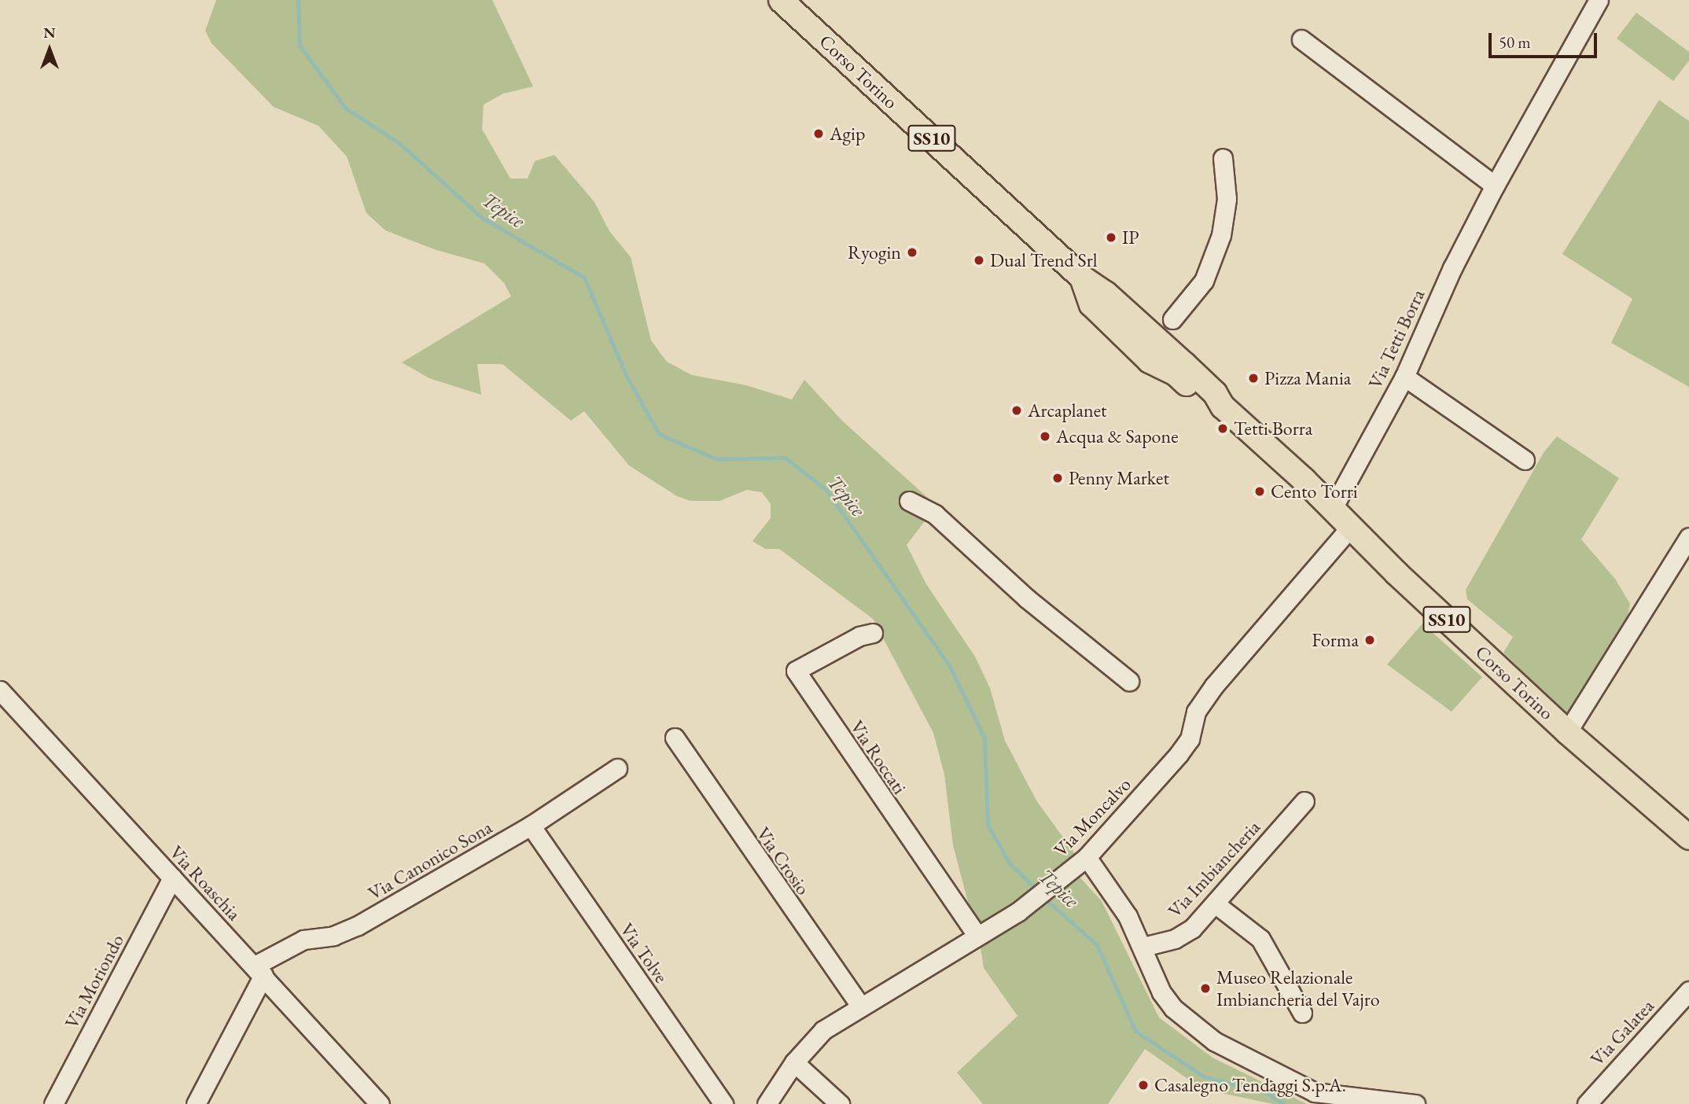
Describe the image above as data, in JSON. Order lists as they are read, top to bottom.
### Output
{
  "streets": {
    "main road": ["Corso Torino", "SS10"],
    "street": [
      "Via Tetti Borra",
      "Via Roccati",
      "Via Moncalvo",
      "Via Canonico Sona",
      "Via Crosio",
      "Via Imbiancheria",
      "Via Roaschia",
      "Via Tolve",
      "Via Moriondo",
      "Via Galatea"
    ]
  },
  "crossings": [
    ["Corso Torino", "Via Tetti Borra"],
    ["Corso Torino", "Via Moncalvo"],
    ["Via Roccati", "Via Moncalvo"],
    ["Via Moncalvo", "Via Crosio"],
    ["Via Canonico Sona", "Via Roaschia"],
    ["Via Canonico Sona", "Via Tolve"],
    ["Via Roaschia", "Via Moriondo"]
  ],
  "water": ["Tepice"],
  "places": [
    "Agip",
    "IP",
    "Ryogin",
    "Dual Trend Srl",
    "Pizza Mania",
    "Arcaplanet",
    "Tetti Borra",
    "Acqua & Sapone",
    "Penny Market",
    "Cento Torri",
    "Forma",
    "Museo Relazionale Imbiancheria del Vajro",
    "Casalegno Tendaggi S.p.A."
  ],
  "scale_bar": "50 m",
  "north": "top"
}
